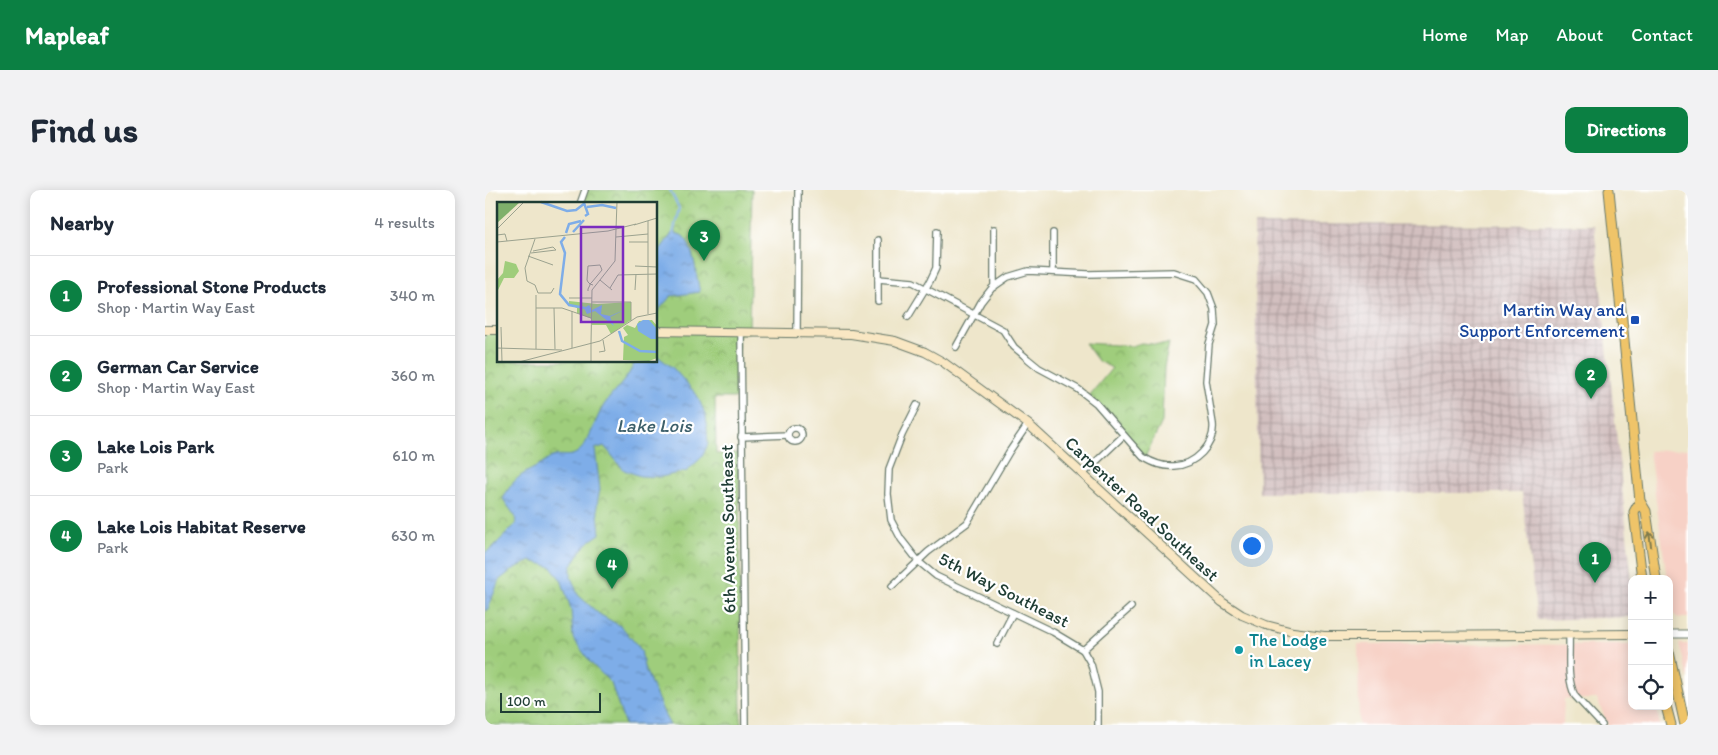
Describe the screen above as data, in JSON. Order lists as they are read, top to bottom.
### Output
{
  "streets": {
    "main road": ["Carpenter Road Southeast"],
    "street": ["6th Avenue Southeast", "5th Way Southeast"]
  },
  "crossings": [
    ["Carpenter Road Southeast", "6th Avenue Southeast"],
    ["Carpenter Road Southeast", "5th Way Southeast"]
  ],
  "water": ["Lake Lois"],
  "places": {
    "transit": ["Martin Way and Support Enforcement"],
    "other": ["The Lodge in Lacey"]
  },
  "scale_bar": "100 m",
  "page": {
    "header": "Mapleaf",
    "nav": [
      "Home",
      "Map",
      "About",
      "Contact"
    ],
    "buttons": "Directions",
    "title": "Find us",
    "heading": ["Nearby", "4 results"],
    "pins": [
      "3",
      "2",
      "1",
      "4"
    ],
    "list": [
      {
        "mark": "1",
        "name": "Professional Stone Products",
        "note": "Shop · Martin Way East",
        "value": "340 m"
      },
      {
        "mark": "2",
        "name": "German Car Service",
        "note": "Shop · Martin Way East",
        "value": "360 m"
      },
      {
        "mark": "3",
        "name": "Lake Lois Park",
        "note": "Park",
        "value": "610 m"
      },
      {
        "mark": "4",
        "name": "Lake Lois Habitat Reserve",
        "note": "Park",
        "value": "630 m"
      }
    ],
    "map_buttons": ["+", "−"],
    "scale": "100 m"
  }
}
